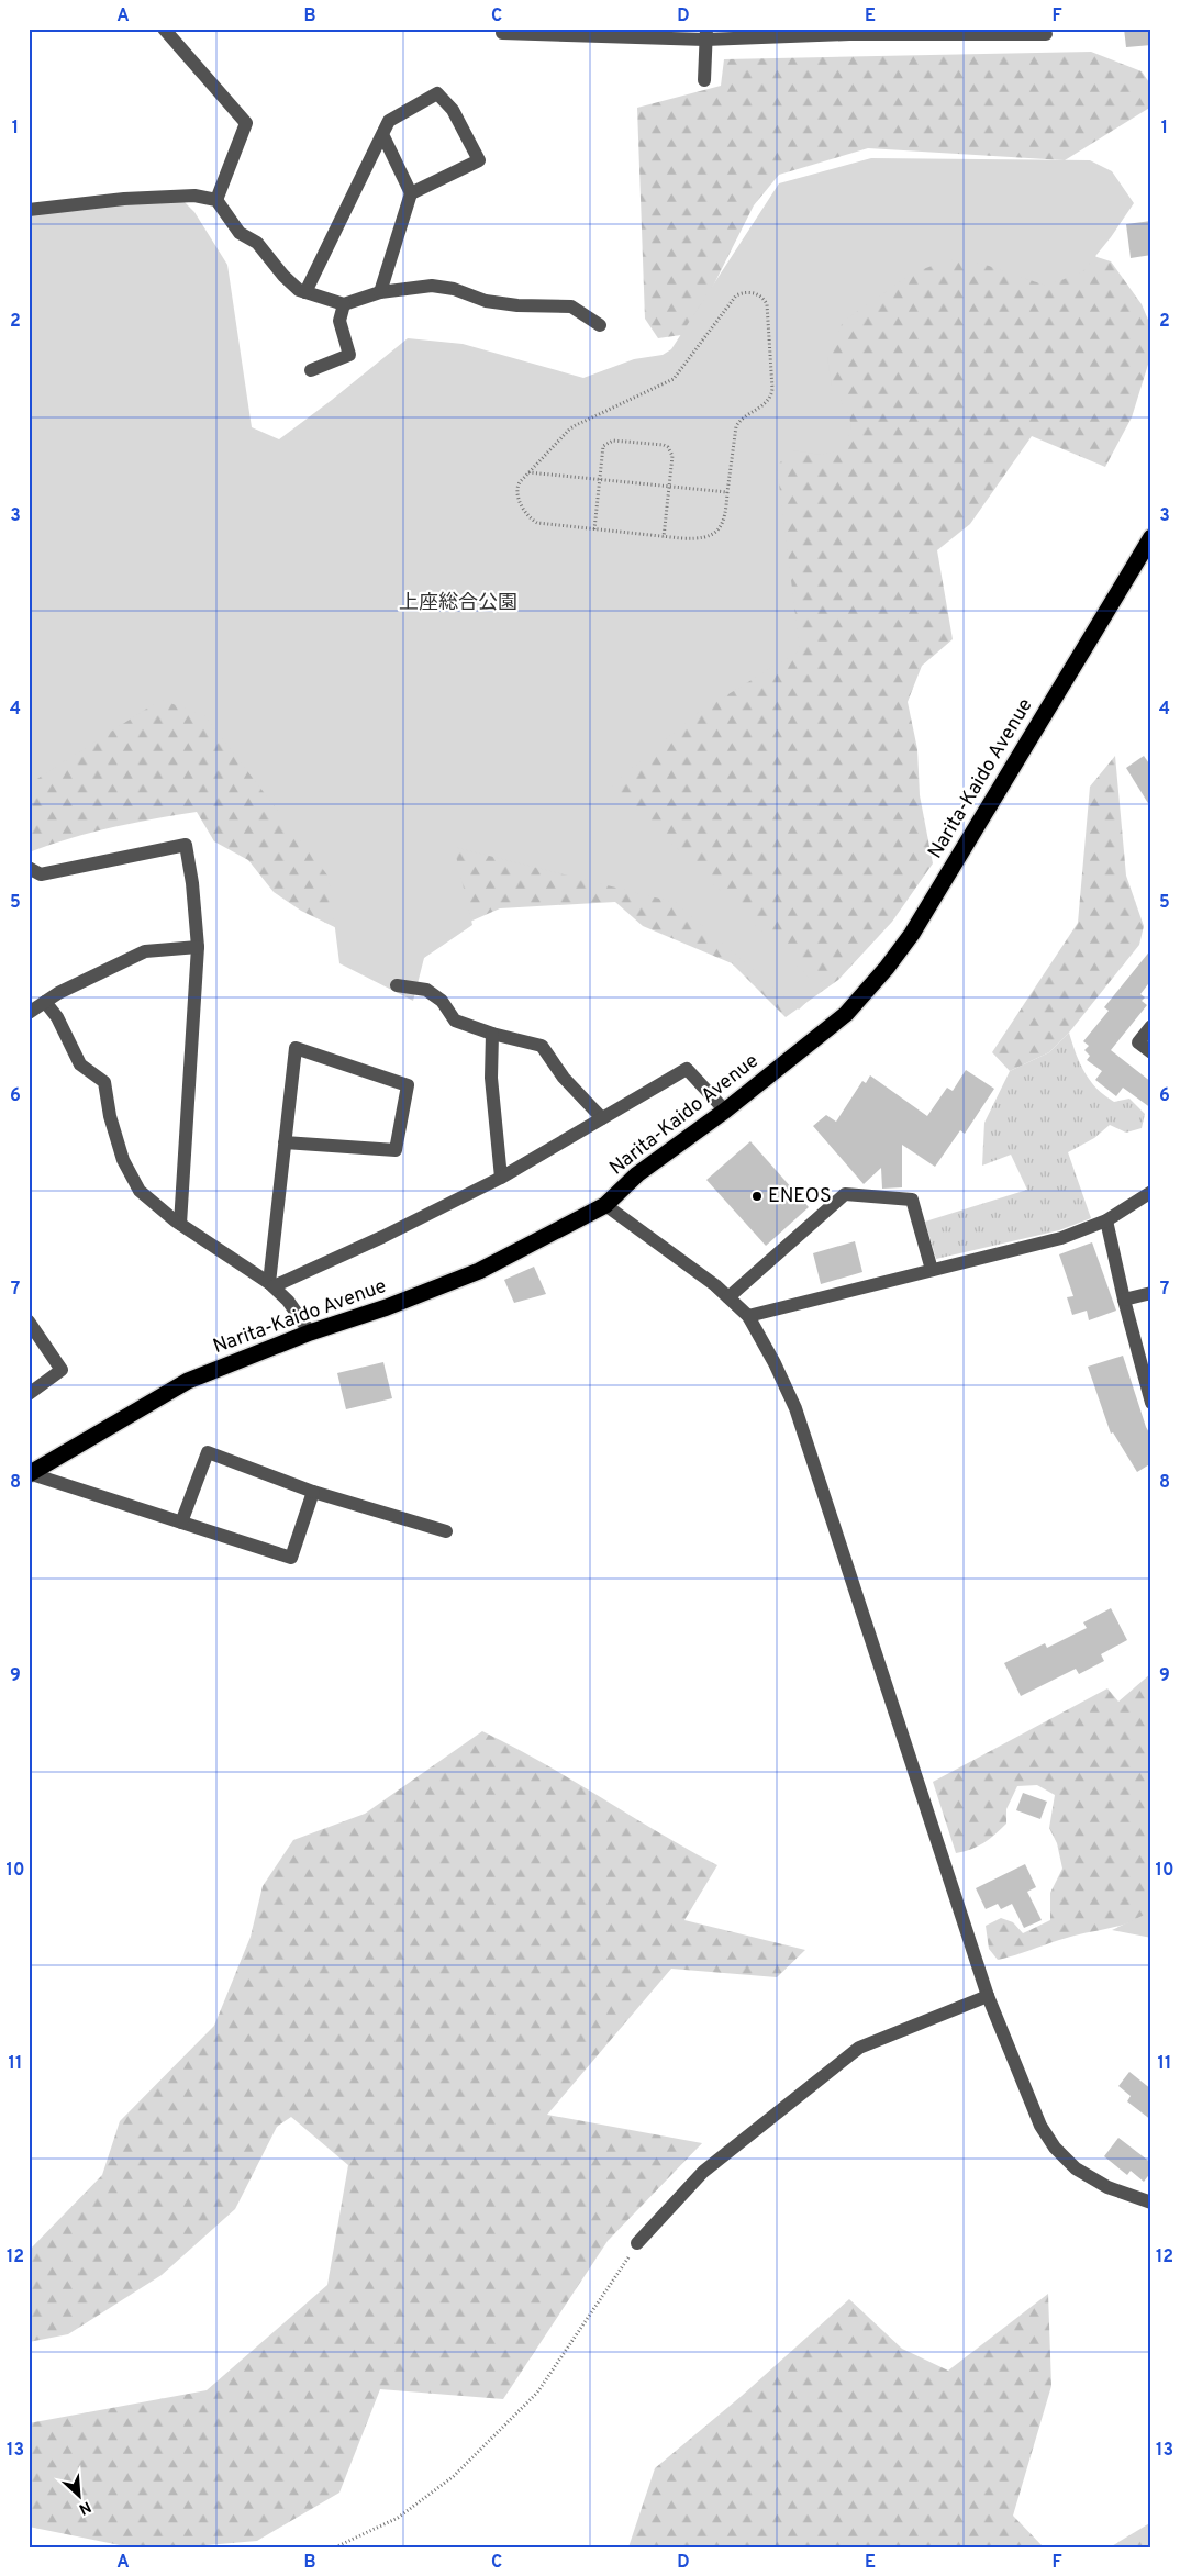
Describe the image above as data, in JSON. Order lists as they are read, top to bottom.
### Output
{
  "streets": {
    "highway": ["Narita-Kaido Avenue"]
  },
  "parks": ["上座総合公園"],
  "places": ["ENEOS"],
  "north": "bottom right",
  "grid": {
    "columns": [
      "A",
      "B",
      "C",
      "D",
      "E",
      "F"
    ],
    "rows": [
      "1",
      "2",
      "3",
      "4",
      "5",
      "6",
      "7",
      "8",
      "9",
      "10",
      "11",
      "12",
      "13"
    ]
  }
}
